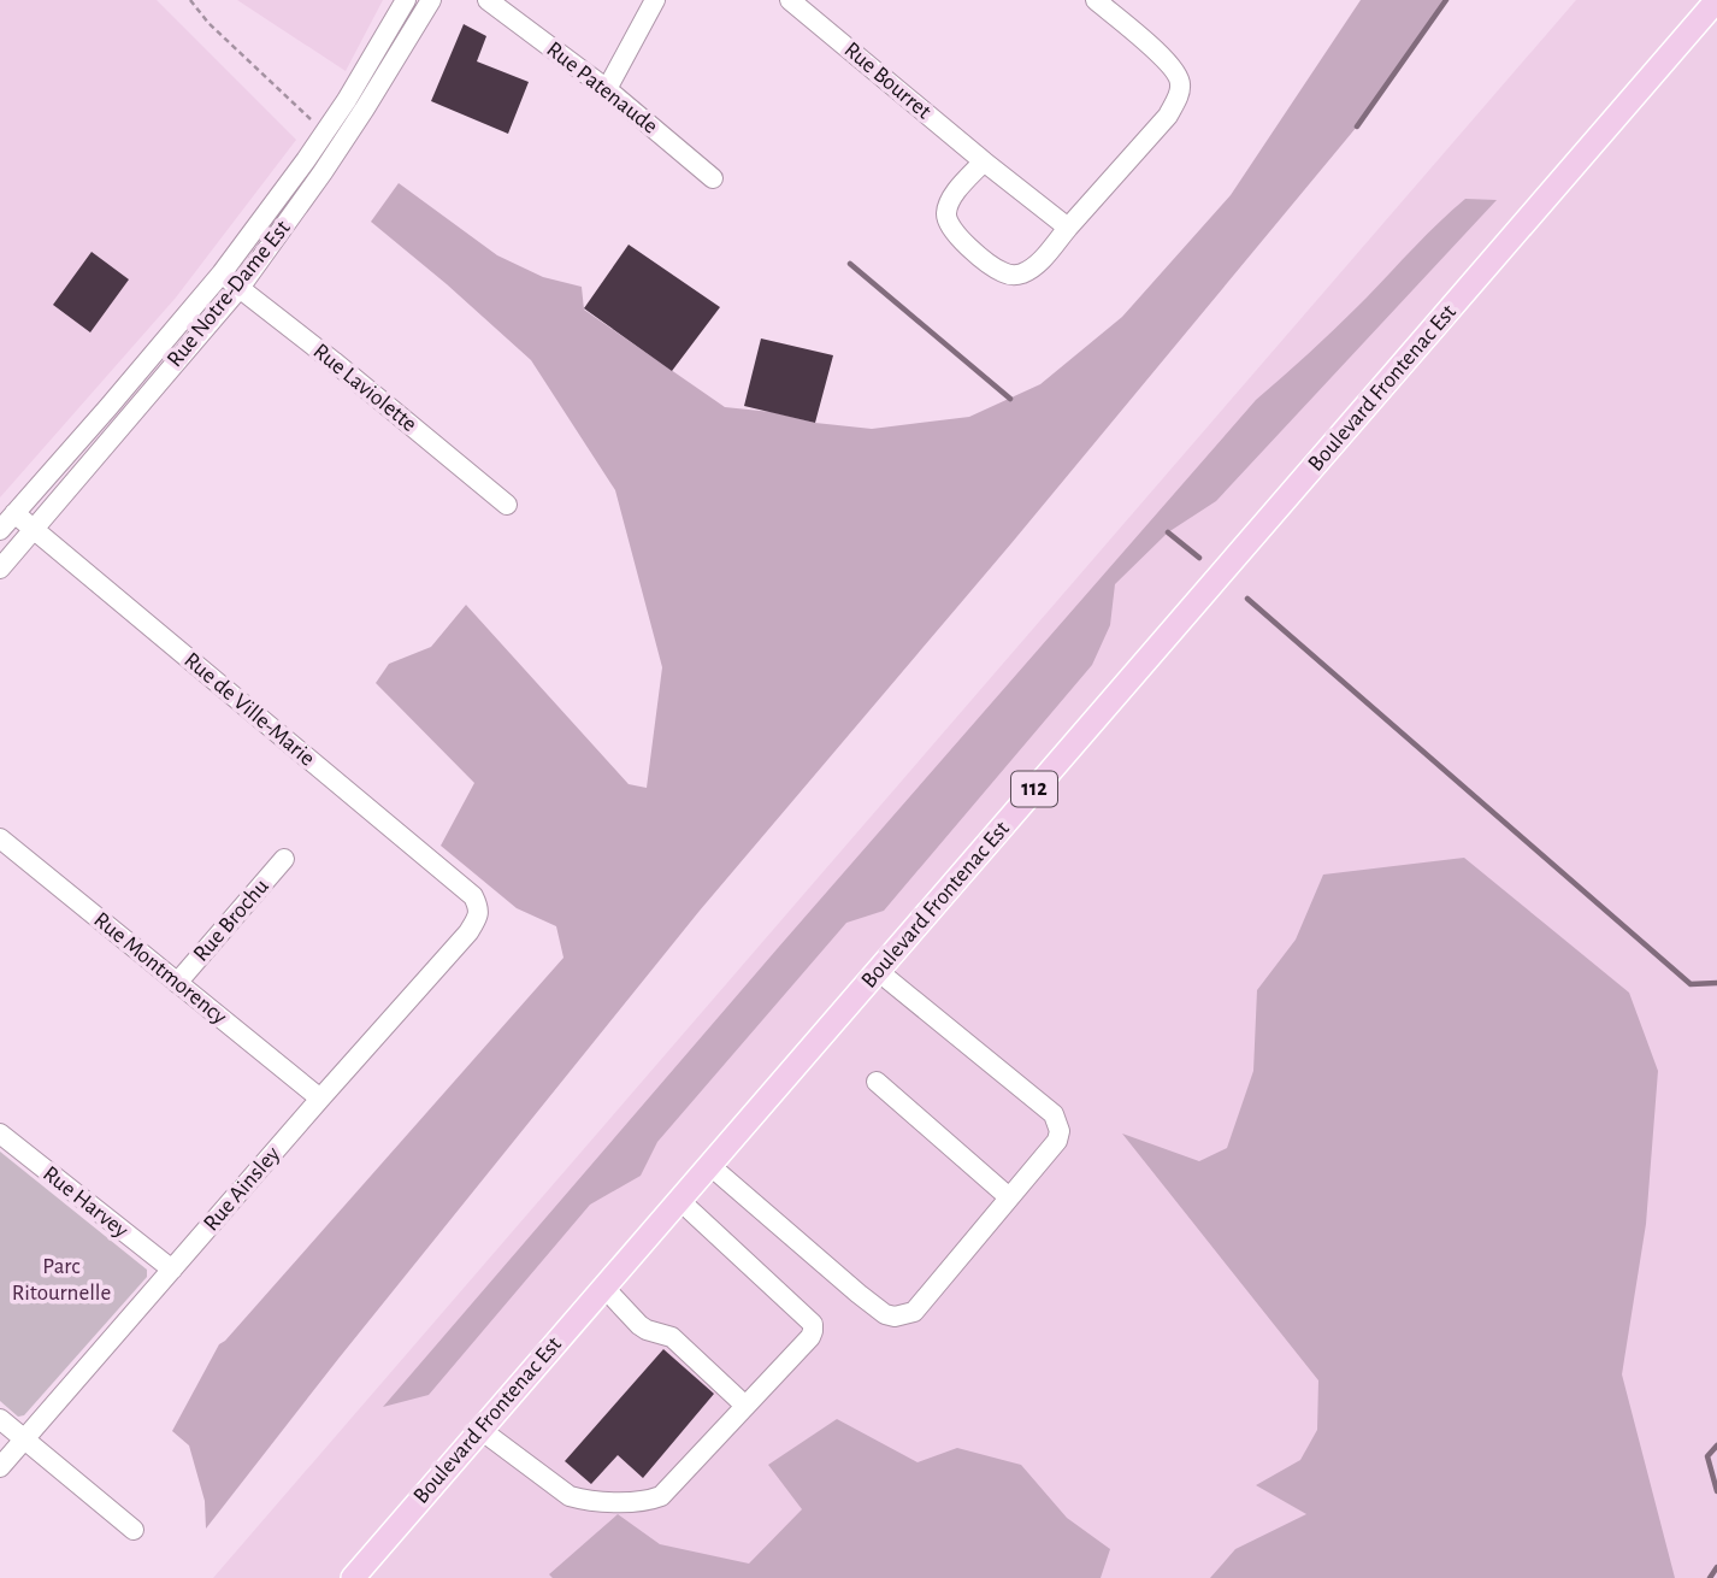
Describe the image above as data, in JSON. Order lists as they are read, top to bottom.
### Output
{
  "streets": {
    "main road": ["Boulevard Frontenac Est", "112"],
    "street": [
      "Rue Bourret",
      "Rue Patenaude",
      "Rue Notre-Dame Est",
      "Rue Laviolette",
      "Rue de Ville-Marie",
      "Rue Brochu",
      "Rue Montmorency",
      "Rue Ainsley",
      "Rue Harvey"
    ]
  },
  "crossings": [
    ["Rue Notre-Dame Est", "Rue Laviolette"],
    ["Rue Notre-Dame Est", "Rue de Ville-Marie"],
    ["Rue de Ville-Marie", "Rue Ainsley"],
    ["Rue Brochu", "Rue Montmorency"],
    ["Rue Montmorency", "Rue Ainsley"],
    ["Rue Ainsley", "Rue Harvey"]
  ],
  "parks": ["Parc Ritournelle"]
}
